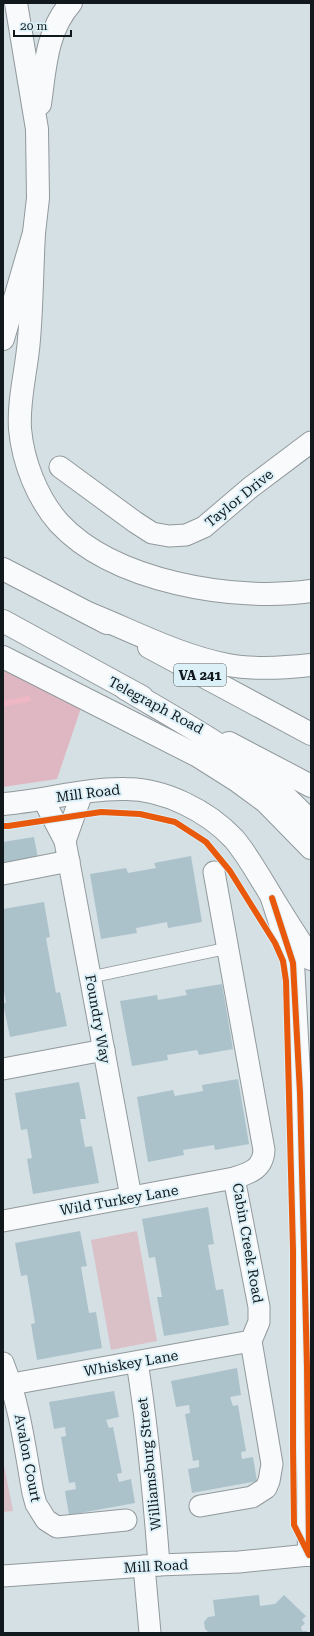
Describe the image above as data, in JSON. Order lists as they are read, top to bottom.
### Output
{
  "streets": {
    "main road": ["VA 241", "Telegraph Road", "Mill Road"],
    "street": [
      "Taylor Drive",
      "Foundry Way",
      "Wild Turkey Lane",
      "Cabin Creek Road",
      "Whiskey Lane",
      "Avalon Court",
      "Williamsburg Street"
    ]
  },
  "crossings": [
    ["Mill Road", "Foundry Way"],
    ["Mill Road", "Williamsburg Street"],
    ["Foundry Way", "Wild Turkey Lane"],
    ["Wild Turkey Lane", "Cabin Creek Road"],
    ["Cabin Creek Road", "Whiskey Lane"],
    ["Whiskey Lane", "Avalon Court"],
    ["Whiskey Lane", "Williamsburg Street"]
  ],
  "scale_bar": "20 m"
}
